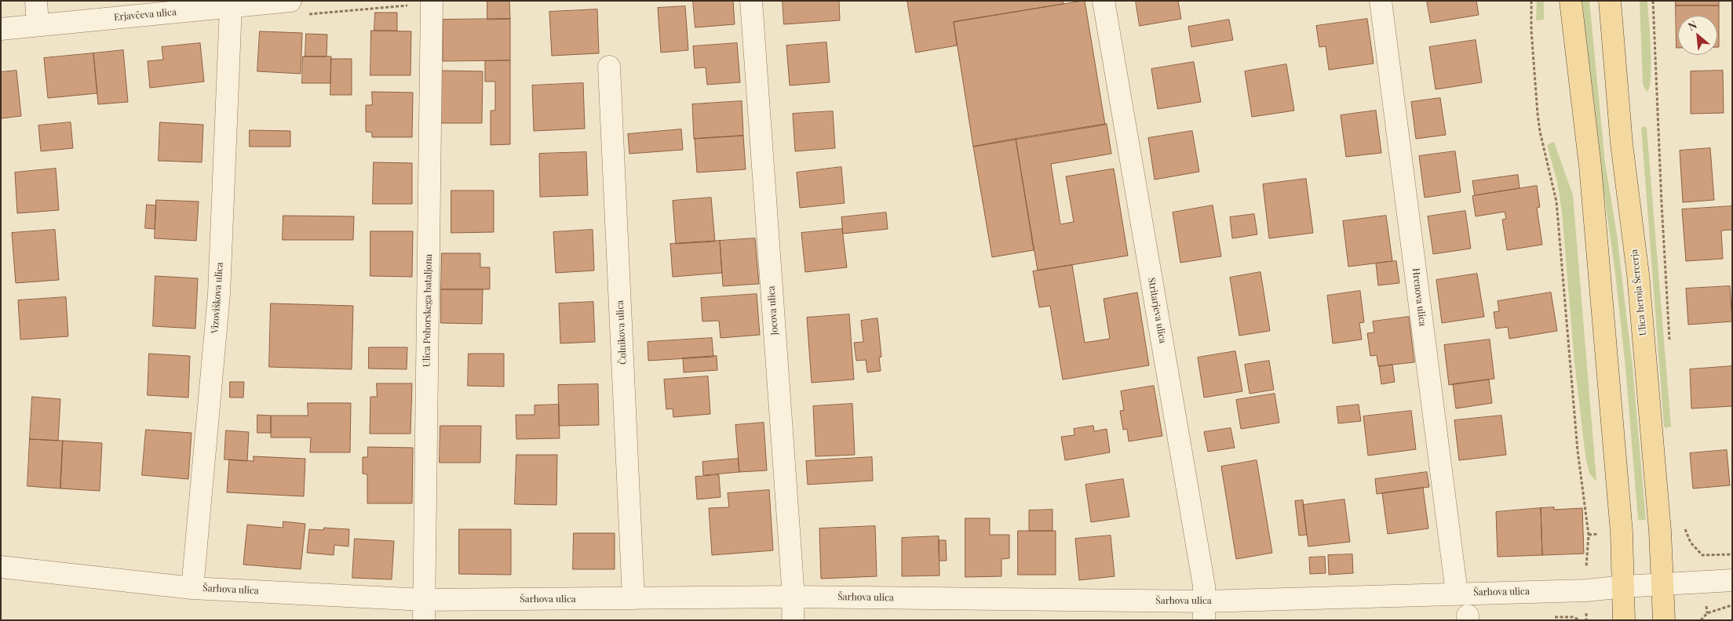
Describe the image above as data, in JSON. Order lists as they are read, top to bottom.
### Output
{
  "streets": {
    "main road": ["Ulica heroja Šercerja"],
    "street": [
      "Erjavčeva ulica",
      "Hrenova ulica",
      "Vizoviškova ulica",
      "Ulica Pohorskega bataljona",
      "Jocova ulica",
      "Stritarjeva ulica",
      "Čolnikova ulica",
      "Šarhova ulica"
    ]
  },
  "crossings": [
    ["Erjavčeva ulica", "Vizoviškova ulica"],
    ["Ulica heroja Šercerja", "Šarhova ulica"],
    ["Hrenova ulica", "Šarhova ulica"],
    ["Vizoviškova ulica", "Šarhova ulica"],
    ["Ulica Pohorskega bataljona", "Šarhova ulica"],
    ["Jocova ulica", "Šarhova ulica"],
    ["Stritarjeva ulica", "Šarhova ulica"],
    ["Čolnikova ulica", "Šarhova ulica"]
  ],
  "north": "top left"
}
